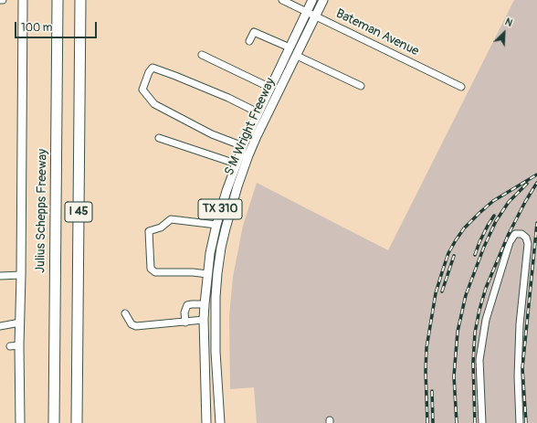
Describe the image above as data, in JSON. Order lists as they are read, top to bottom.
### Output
{
  "streets": {
    "highway": ["Julius Schepps Freeway", "I 45"],
    "main road": ["S M Wright Freeway", "TX 310"],
    "street": ["Bateman Avenue"]
  },
  "crossings": [
    ["Bateman Avenue", "S M Wright Freeway"]
  ],
  "scale_bar": "100 m",
  "north": "top right"
}
